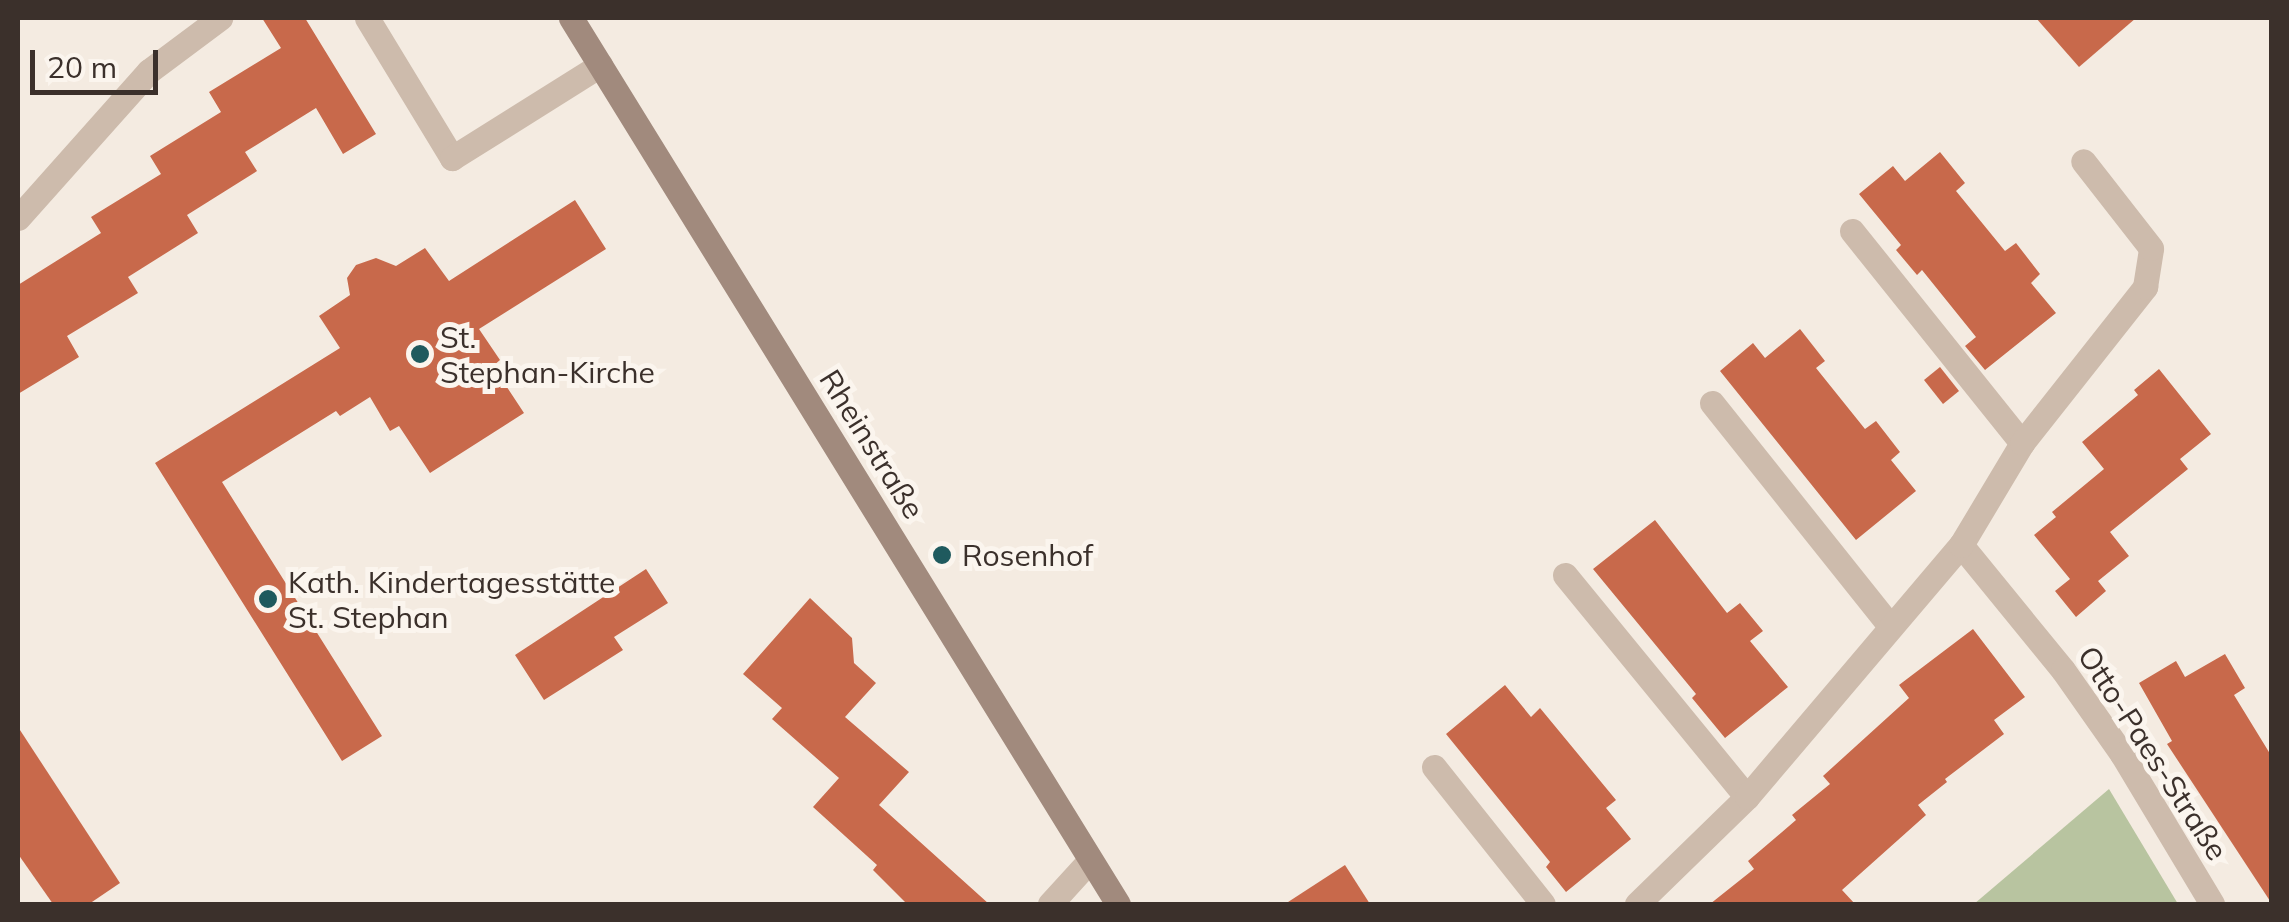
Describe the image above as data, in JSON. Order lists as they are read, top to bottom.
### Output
{
  "streets": {
    "main road": ["Rheinstraße"],
    "street": ["Otto-Paes-Straße"]
  },
  "places": ["St. Stephan-Kirche", "Rosenhof", "Kath. Kindertagesstätte St. Stephan"],
  "scale_bar": "20 m"
}
